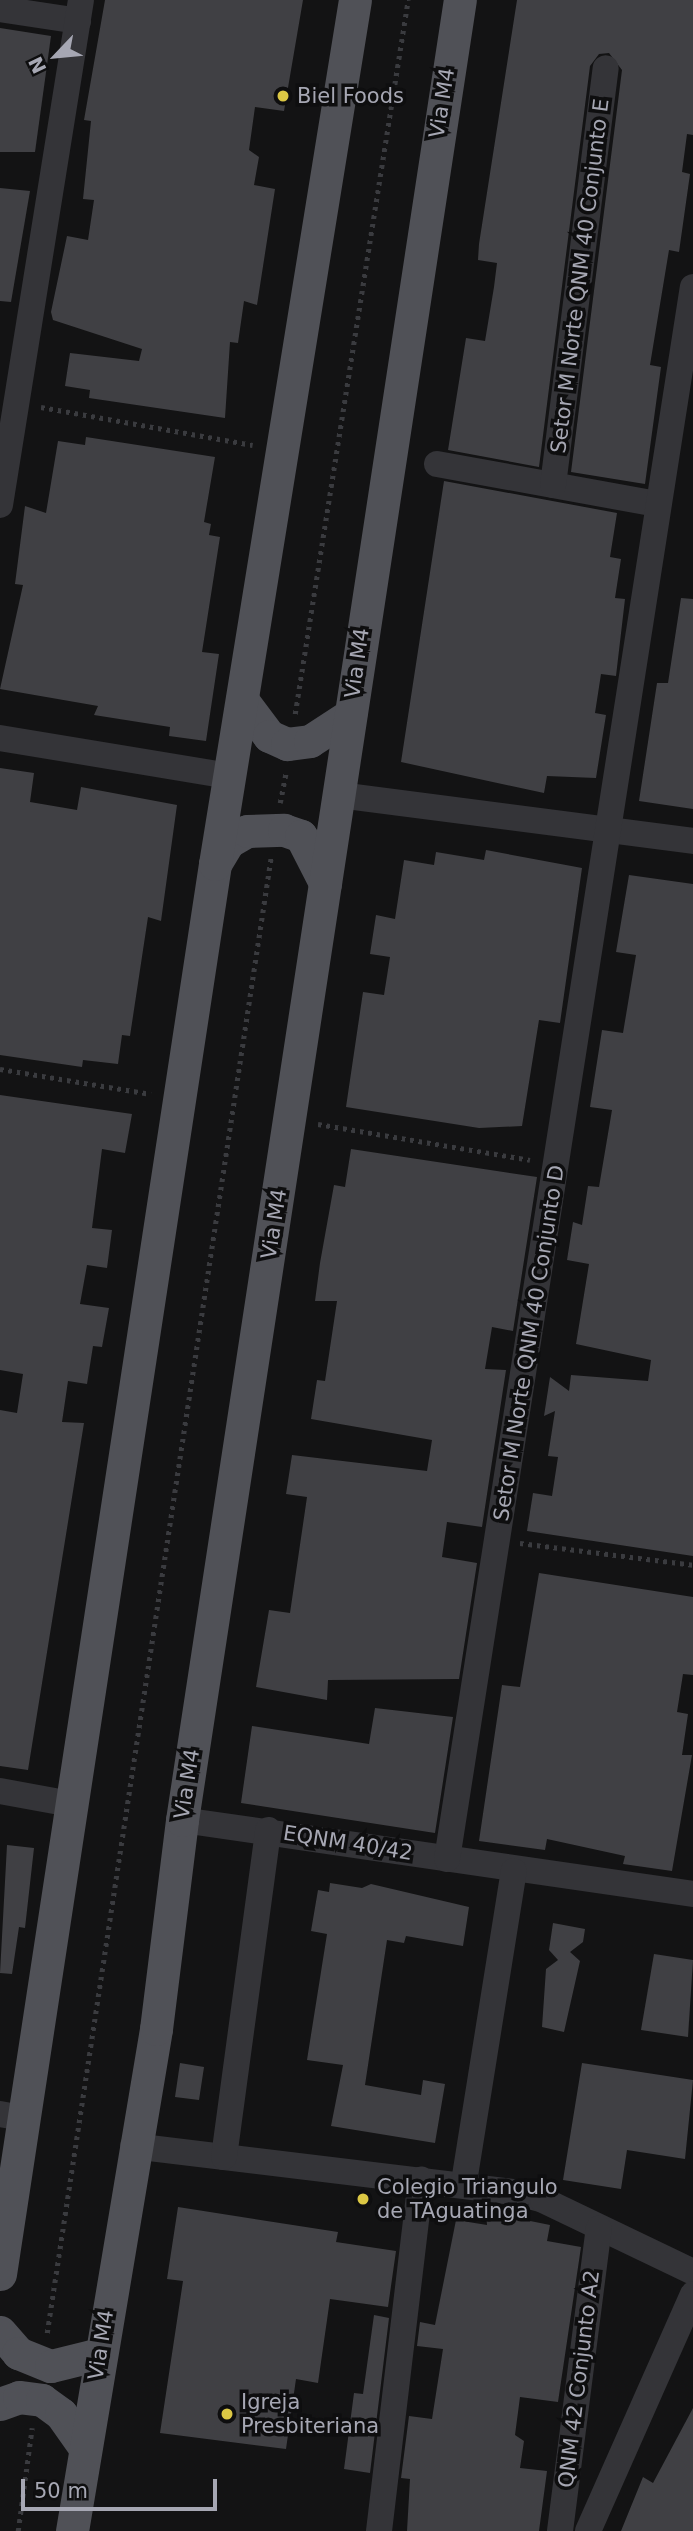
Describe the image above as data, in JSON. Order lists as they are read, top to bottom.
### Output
{
  "streets": {
    "main road": ["Via M4"],
    "street": [
      "Setor M Norte QNM 40 Conjunto E",
      "Setor M Norte QNM 40 Conjunto D",
      "EQNM 40/42",
      "QNM 42 Conjunto A2"
    ]
  },
  "crossings": [
    ["Via M4", "EQNM 40/42"],
    ["Setor M Norte QNM 40 Conjunto D", "EQNM 40/42"]
  ],
  "places": ["Biel Foods", "Colegio Triangulo de TAguatinga", "Igreja Presbiteriana"],
  "scale_bar": "50 m",
  "north": "bottom left"
}
